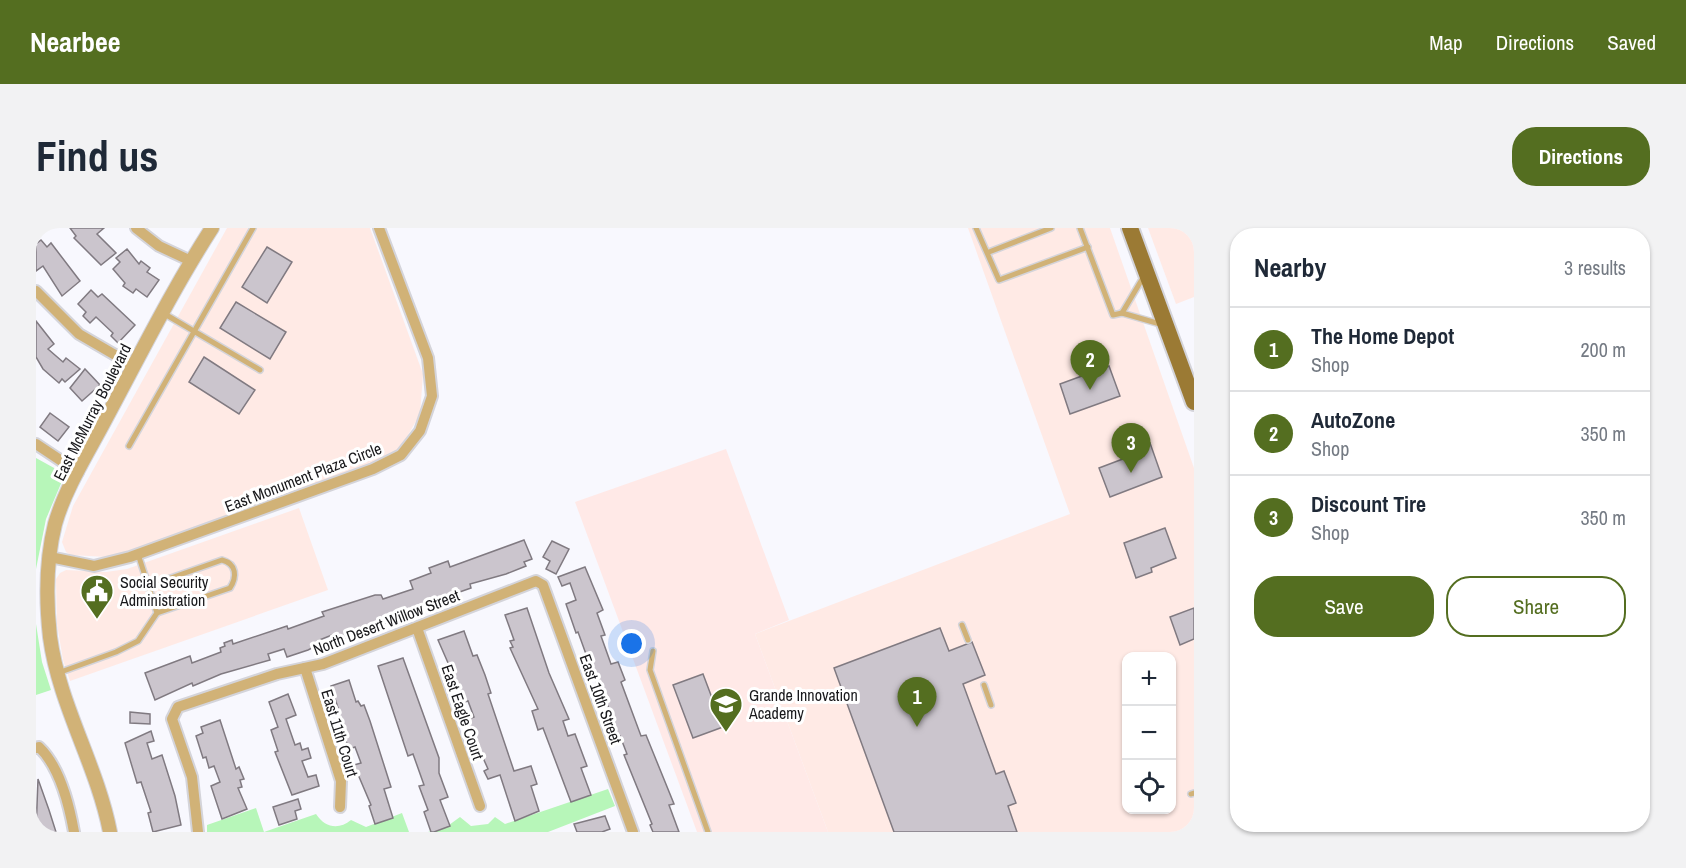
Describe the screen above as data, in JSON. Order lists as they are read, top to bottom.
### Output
{
  "streets": {
    "street": [
      "East McMurray Boulevard",
      "East Monument Plaza Circle",
      "North Desert Willow Street",
      "East 10th Street",
      "East Eagle Court",
      "East 11th Court"
    ]
  },
  "crossings": [
    ["East McMurray Boulevard", "East Monument Plaza Circle"],
    ["North Desert Willow Street", "East 10th Street"],
    ["North Desert Willow Street", "East Eagle Court"],
    ["North Desert Willow Street", "East 11th Court"]
  ],
  "places": {
    "public building": ["Social Security Administration"],
    "school or university": ["Grande Innovation Academy"]
  },
  "page": {
    "header": "Nearbee",
    "nav": ["Map", "Directions", "Saved"],
    "buttons": [
      "Directions",
      ["Save", "Share"]
    ],
    "title": "Find us",
    "heading": ["Nearby", "3 results"],
    "list": [
      {
        "mark": "1",
        "name": "The Home Depot",
        "note": "Shop",
        "value": "200 m"
      },
      {
        "mark": "2",
        "name": "AutoZone",
        "note": "Shop",
        "value": "350 m"
      },
      {
        "mark": "3",
        "name": "Discount Tire",
        "note": "Shop",
        "value": "350 m"
      }
    ],
    "pins": ["2", "3", "1"],
    "map_buttons": ["+", "−"]
  }
}
